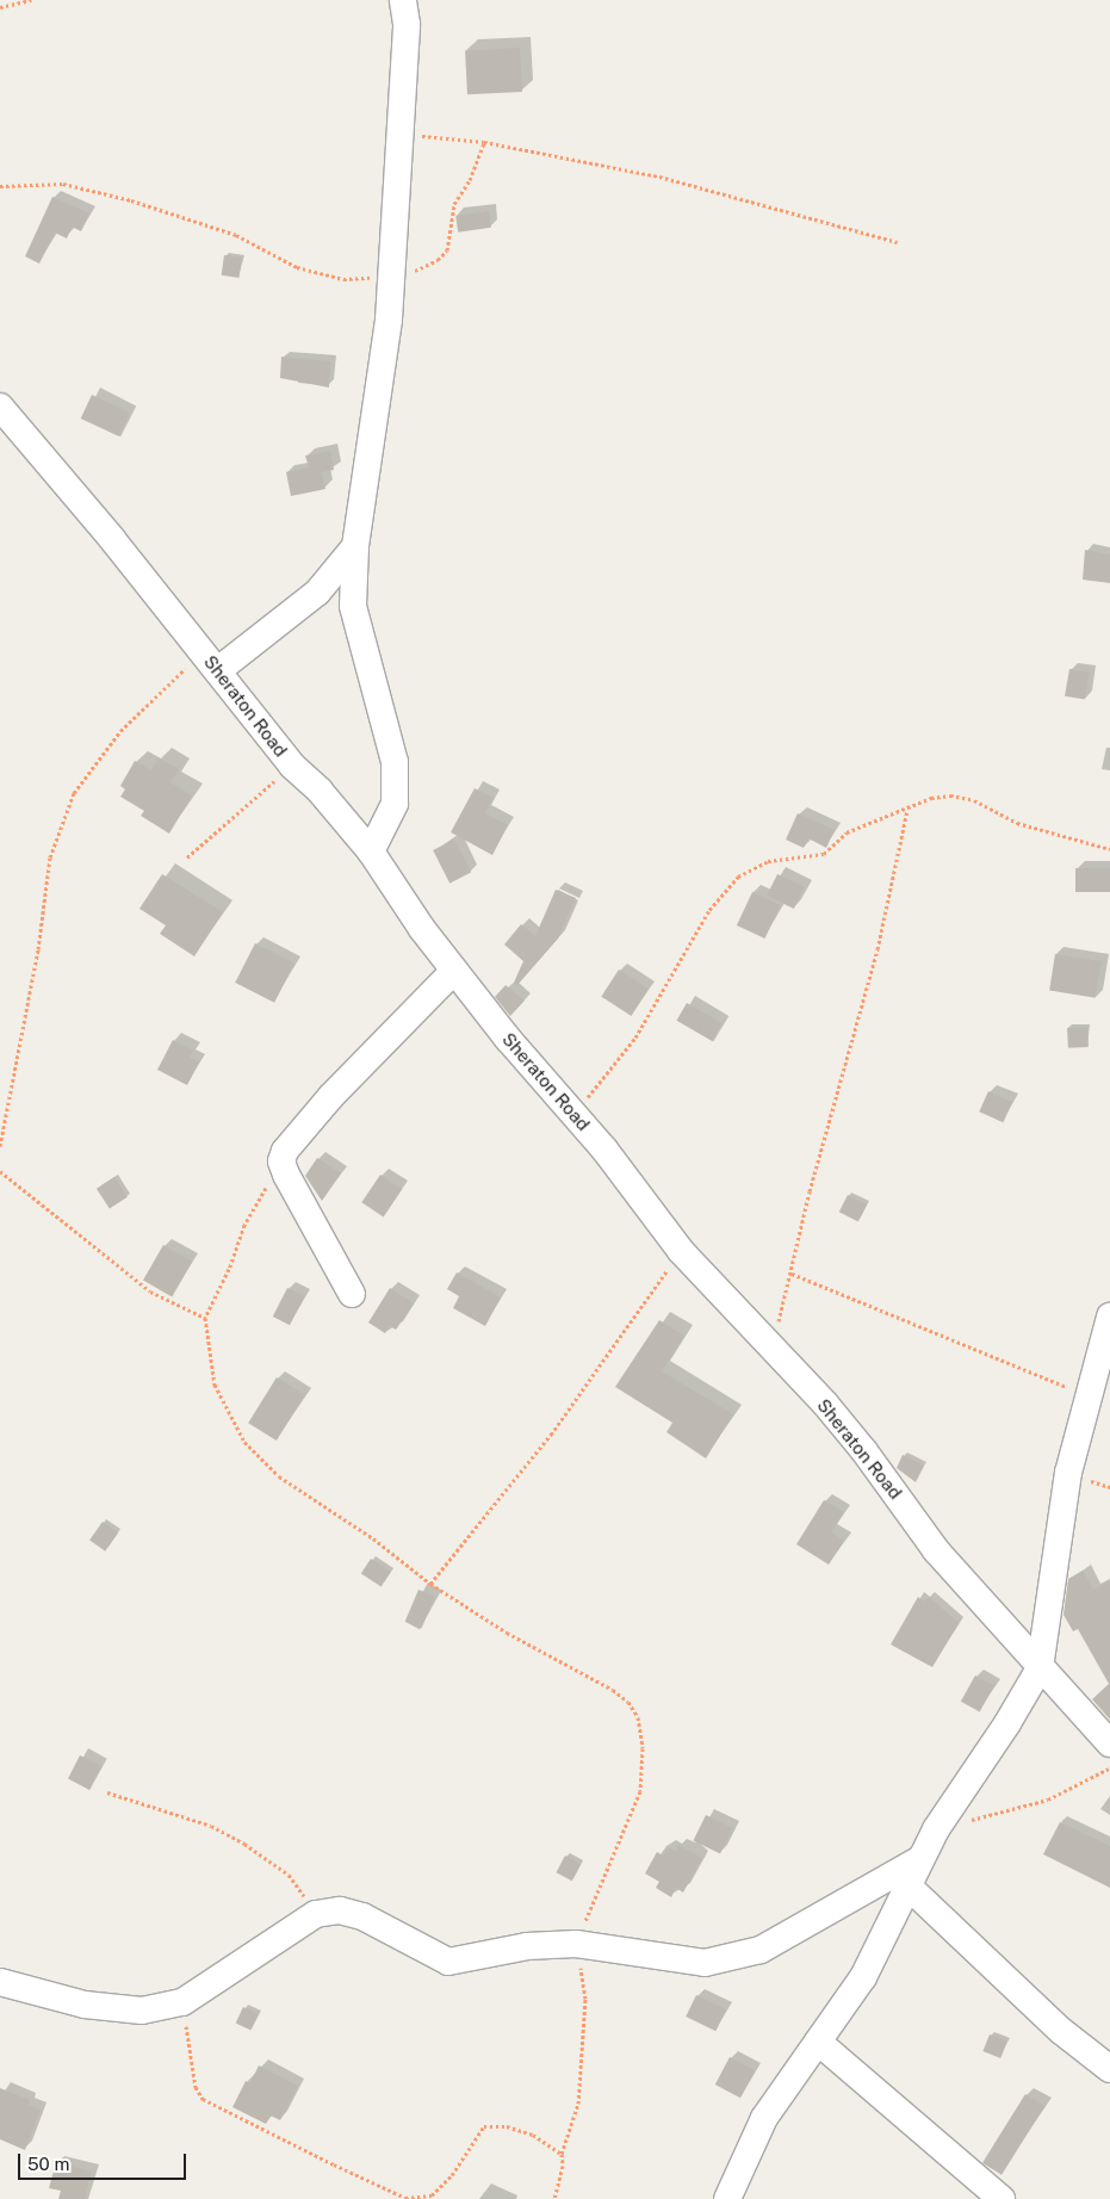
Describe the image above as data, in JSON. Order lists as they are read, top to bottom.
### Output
{
  "streets": {
    "street": ["Sheraton Road"]
  },
  "scale_bar": "50 m"
}
